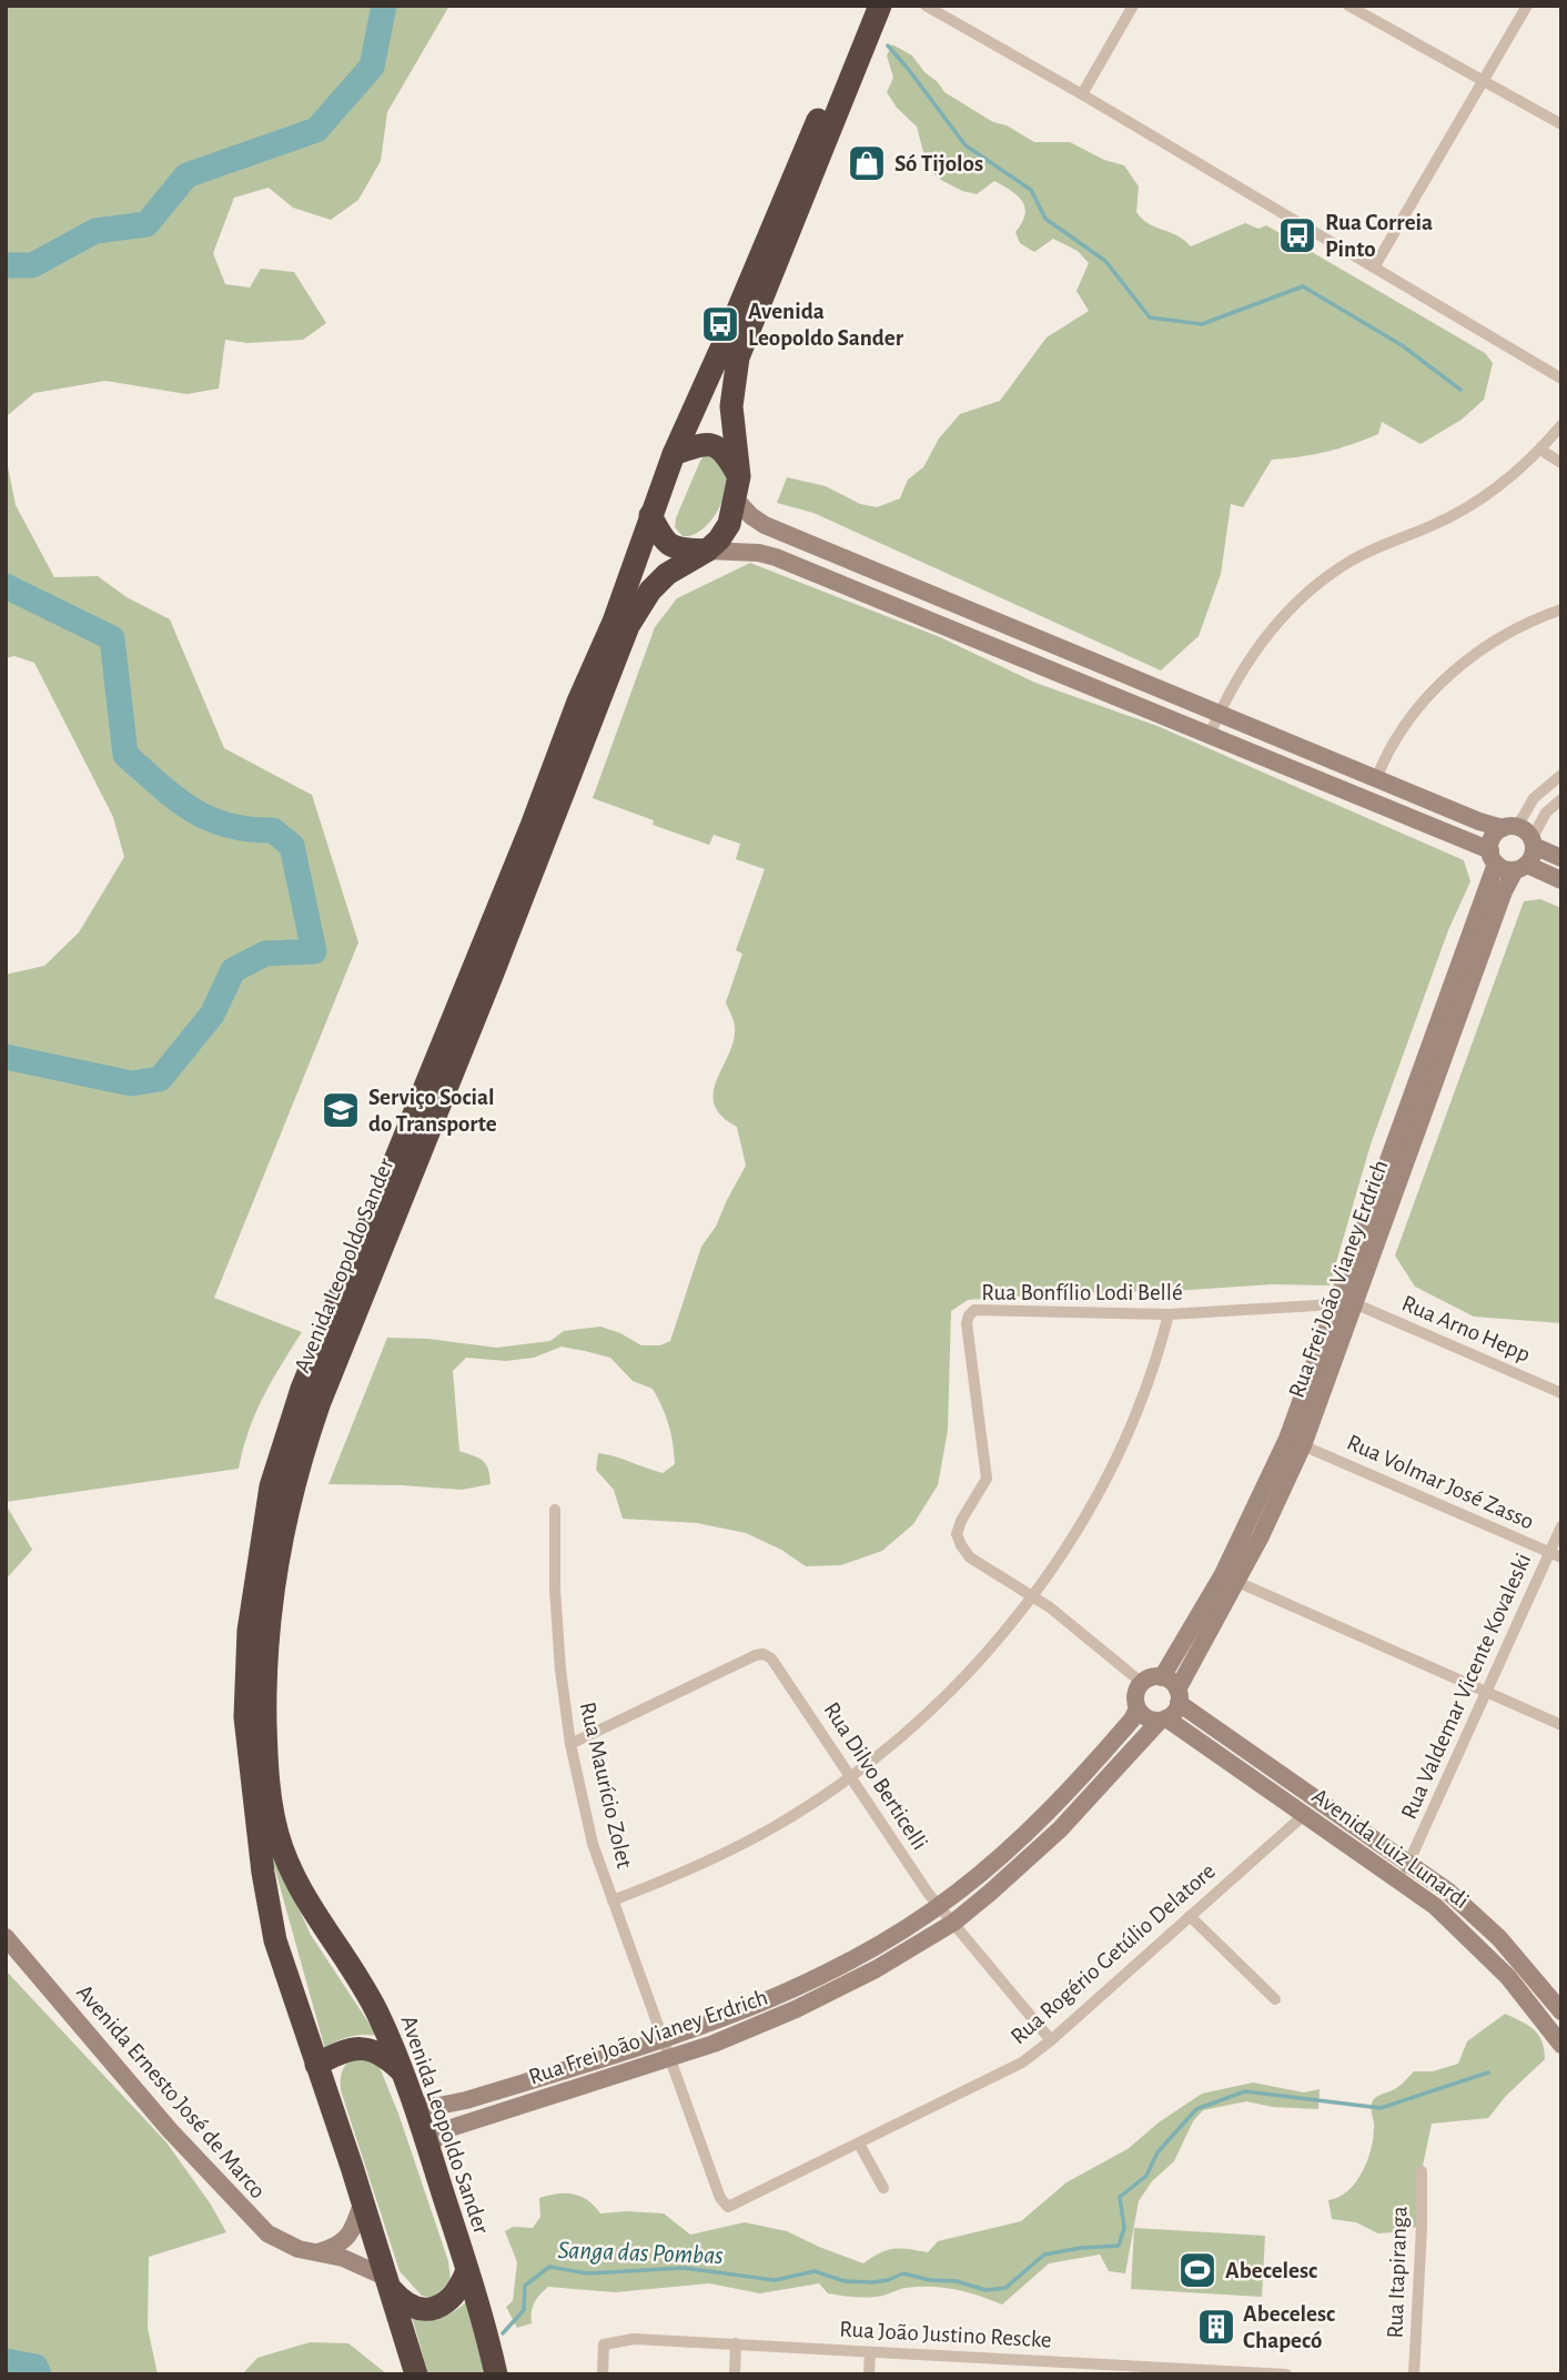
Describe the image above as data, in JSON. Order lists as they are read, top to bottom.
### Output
{
  "streets": {
    "highway": ["Avenida Leopoldo Sander"],
    "street": [
      "Rua Frei João Vianey Erdrich",
      "Rua Bonfílio Lodi Bellé",
      "Rua Arno Hepp",
      "Rua Volmar José Zasso",
      "Rua Valdemar Vicente Kovaleski",
      "Rua Dilvo Berticelli",
      "Rua Maurício Zolet",
      "Avenida Luiz Lunardi",
      "Rua Rogério Getúlio Delatore",
      "Avenida Ernesto José de Marco",
      "Rua Itapiranga",
      "Rua João Justino Rescke"
    ]
  },
  "crossings": [
    ["Avenida Leopoldo Sander", "Rua Frei João Vianey Erdrich"],
    ["Avenida Leopoldo Sander", "Avenida Ernesto José de Marco"],
    ["Rua Frei João Vianey Erdrich", "Rua Bonfílio Lodi Bellé"],
    ["Rua Frei João Vianey Erdrich", "Rua Arno Hepp"],
    ["Rua Frei João Vianey Erdrich", "Rua Volmar José Zasso"],
    ["Rua Frei João Vianey Erdrich", "Rua Dilvo Berticelli"],
    ["Rua Frei João Vianey Erdrich", "Rua Maurício Zolet"],
    ["Rua Frei João Vianey Erdrich", "Avenida Luiz Lunardi"],
    ["Rua Bonfílio Lodi Bellé", "Rua Arno Hepp"],
    ["Rua Volmar José Zasso", "Rua Valdemar Vicente Kovaleski"],
    ["Rua Valdemar Vicente Kovaleski", "Avenida Luiz Lunardi"],
    ["Rua Dilvo Berticelli", "Rua Maurício Zolet"],
    ["Rua Dilvo Berticelli", "Rua Rogério Getúlio Delatore"],
    ["Rua Maurício Zolet", "Rua Rogério Getúlio Delatore"],
    ["Avenida Luiz Lunardi", "Rua Rogério Getúlio Delatore"]
  ],
  "water": ["Sanga das Pombas"],
  "places": {
    "shop": ["Só Tijolos"],
    "bus stop": ["Rua Correia Pinto", "Avenida Leopoldo Sander"],
    "school or university": ["Serviço Social do Transporte"],
    "sports": ["Abecelesc"],
    "building": ["Abecelesc Chapecó"]
  }
}
